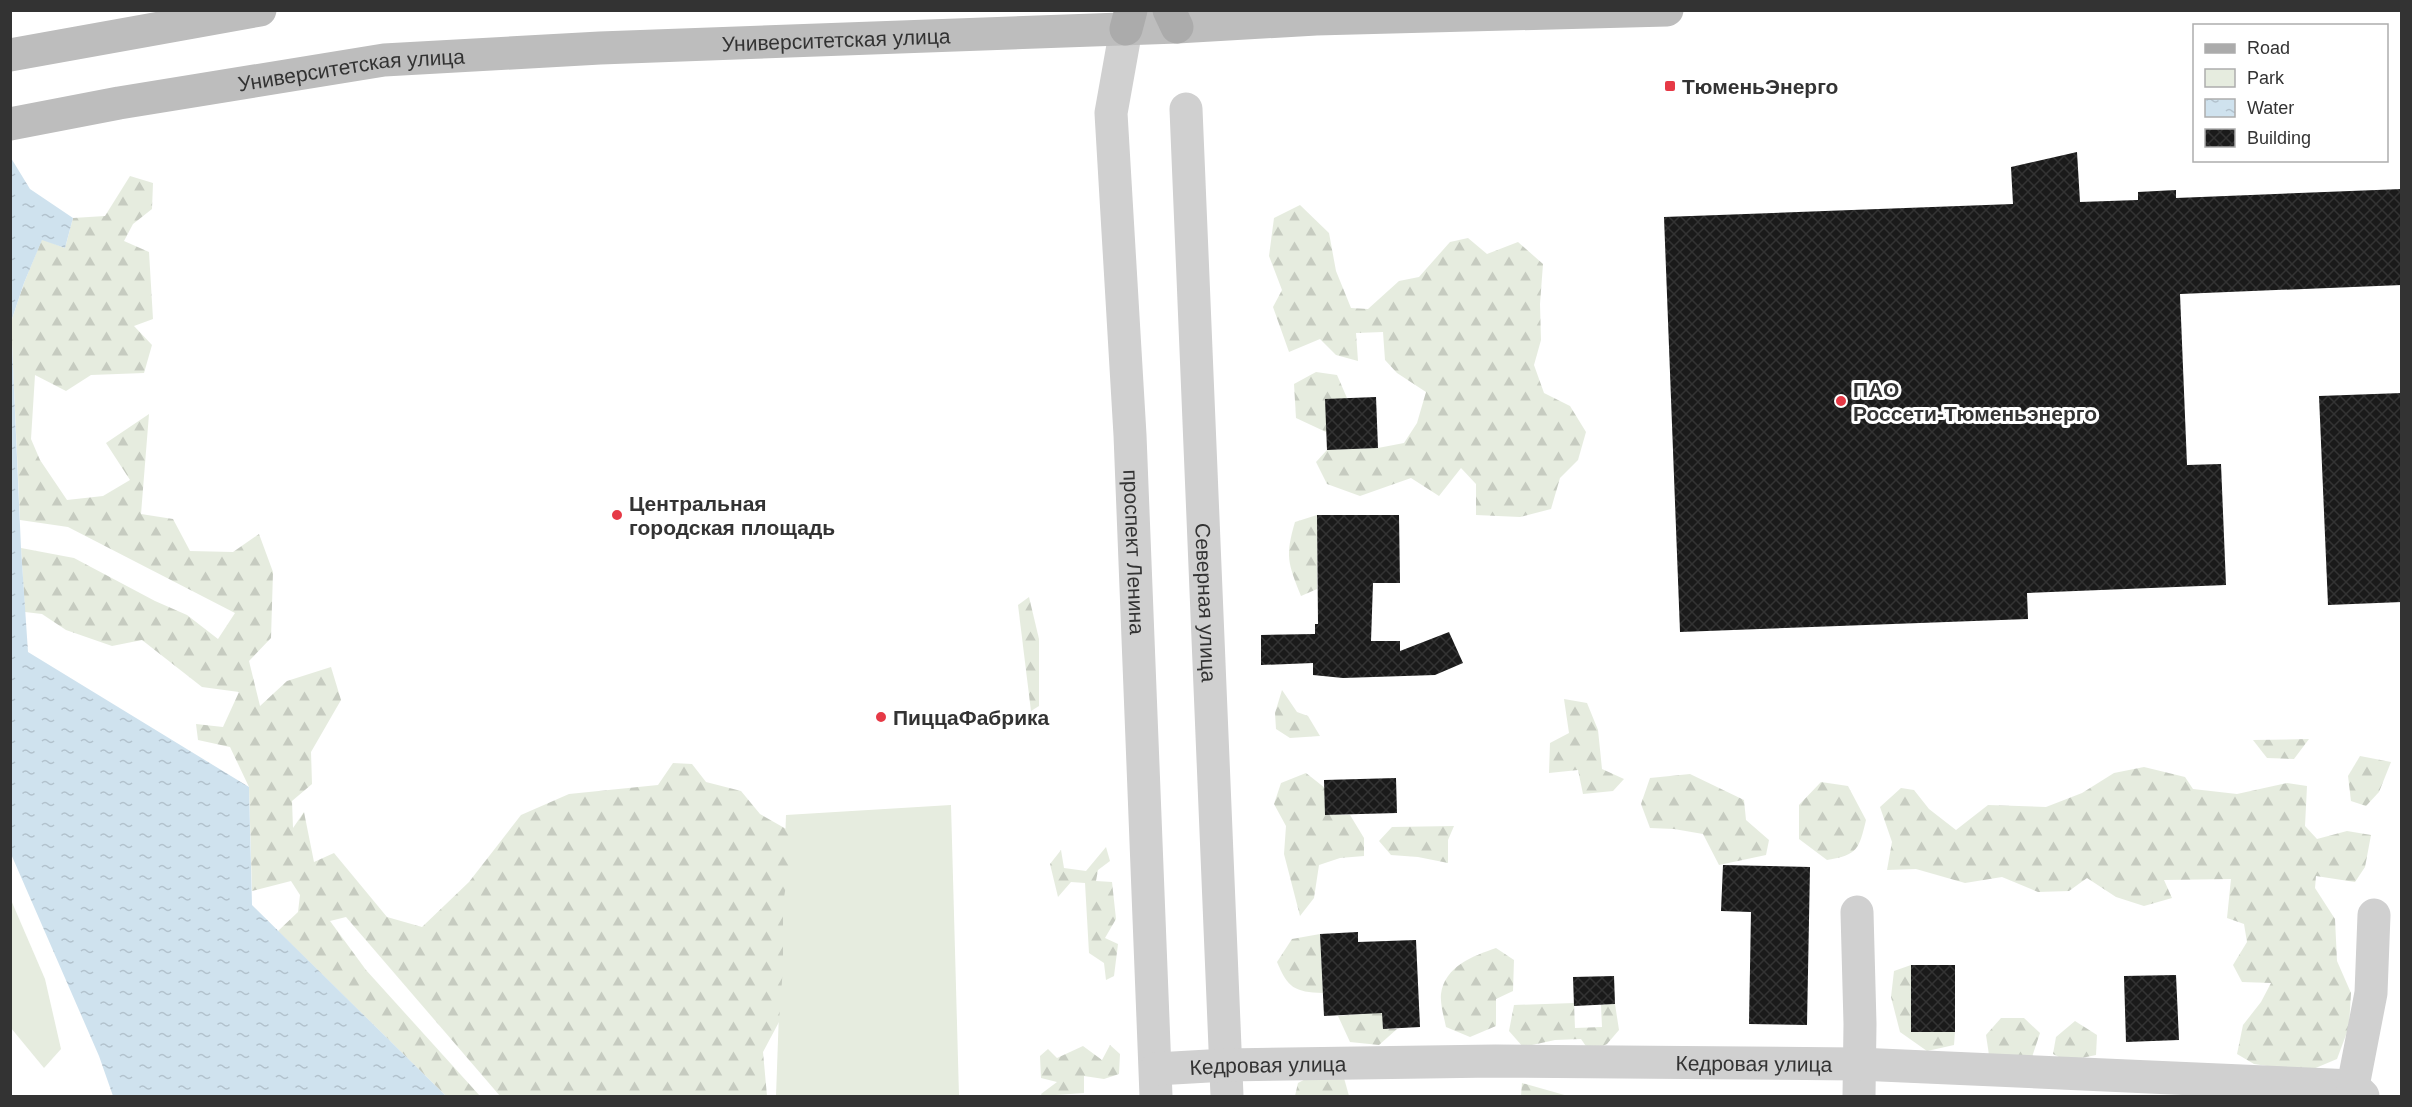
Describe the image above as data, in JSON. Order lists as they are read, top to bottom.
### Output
{
  "streets": {
    "main road": ["Университетская улица"],
    "street": ["проспект Ленина", "Северная улица", "Кедровая улица"]
  },
  "crossings": [
    ["Университетская улица", "проспект Ленина"],
    ["проспект Ленина", "Кедровая улица"],
    ["Северная улица", "Кедровая улица"]
  ],
  "places": {
    "transit": ["ТюменьЭнерго"],
    "other": ["ПАО Россети-Тюменьэнерго", "Центральная городская площадь", "ПиццаФабрика"]
  },
  "legend": [
    "Road",
    "Park",
    "Water",
    "Building"
  ]
}
